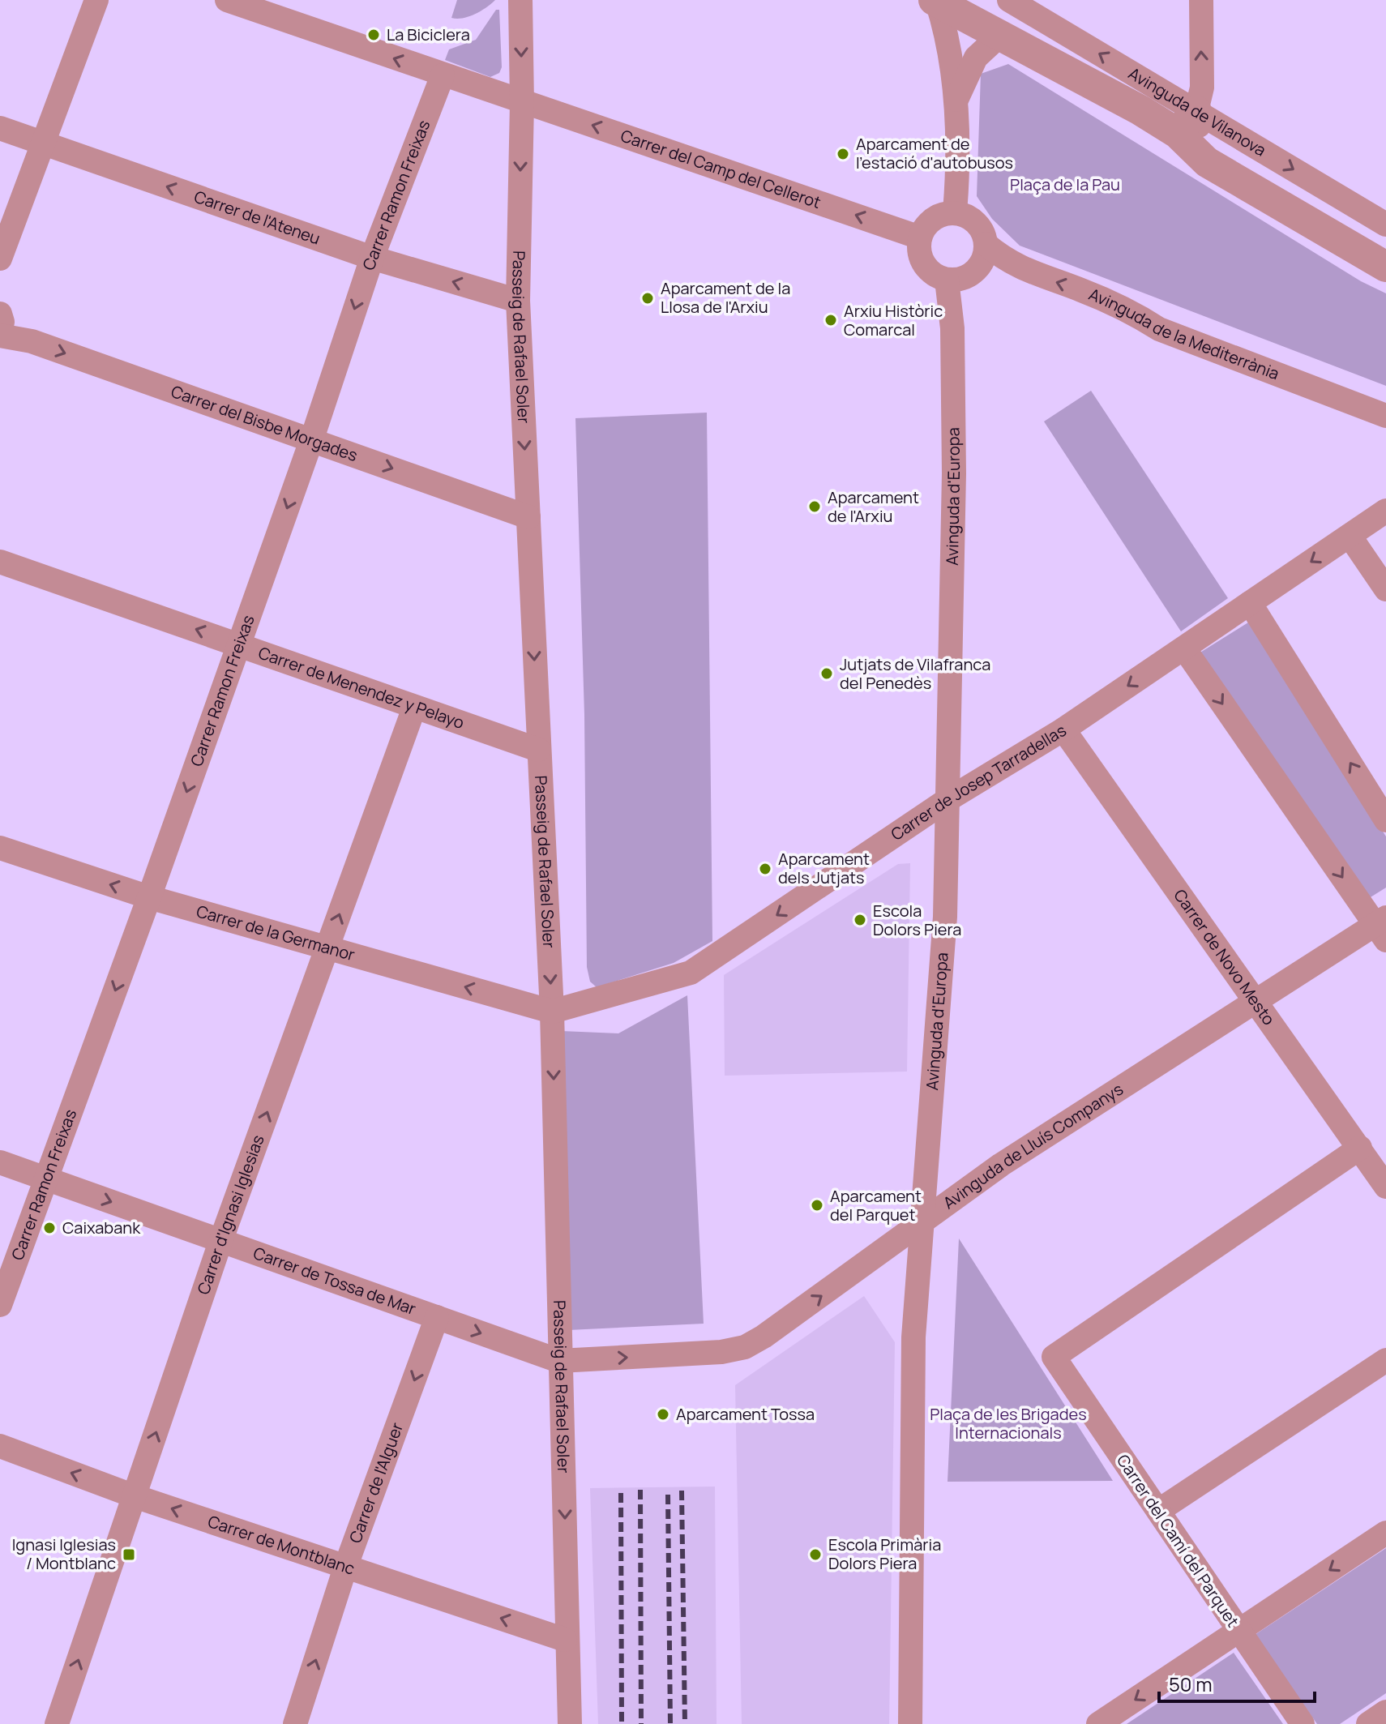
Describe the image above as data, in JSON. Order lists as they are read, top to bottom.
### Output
{
  "streets": {
    "street": [
      "Avinguda de Vilanova",
      "Carrer del Camp del Cellerot",
      "Carrer Ramon Freixas",
      "Carrer de l'Ateneu",
      "Avinguda de la Mediterrània",
      "Passeig de Rafael Soler",
      "Carrer del Bisbe Morgades",
      "Avinguda d'Europa",
      "Carrer de Menendez y Pelayo",
      "Carrer de Josep Tarradellas",
      "Carrer de la Germanor",
      "Carrer de Novo Mesto",
      "Avinguda de Lluís Companys",
      "Carrer d'Ignasi Iglesias",
      "Carrer de Tossa de Mar",
      "Carrer de l'Alguer",
      "Carrer del Camí del Parquet",
      "Carrer de Montblanc"
    ]
  },
  "crossings": [
    ["Carrer del Camp del Cellerot", "Carrer Ramon Freixas"],
    ["Carrer del Camp del Cellerot", "Avinguda de la Mediterrània"],
    ["Carrer del Camp del Cellerot", "Passeig de Rafael Soler"],
    ["Carrer del Camp del Cellerot", "Avinguda d'Europa"],
    ["Carrer Ramon Freixas", "Carrer de l'Ateneu"],
    ["Carrer Ramon Freixas", "Carrer del Bisbe Morgades"],
    ["Carrer Ramon Freixas", "Carrer de Menendez y Pelayo"],
    ["Carrer Ramon Freixas", "Carrer de la Germanor"],
    ["Carrer Ramon Freixas", "Carrer de Tossa de Mar"],
    ["Carrer de l'Ateneu", "Passeig de Rafael Soler"],
    ["Avinguda de la Mediterrània", "Avinguda d'Europa"],
    ["Passeig de Rafael Soler", "Carrer del Bisbe Morgades"],
    ["Passeig de Rafael Soler", "Carrer de Menendez y Pelayo"],
    ["Passeig de Rafael Soler", "Carrer de Josep Tarradellas"],
    ["Passeig de Rafael Soler", "Carrer de la Germanor"],
    ["Passeig de Rafael Soler", "Avinguda de Lluís Companys"],
    ["Passeig de Rafael Soler", "Carrer de Tossa de Mar"],
    ["Passeig de Rafael Soler", "Carrer de Montblanc"],
    ["Avinguda d'Europa", "Carrer de Josep Tarradellas"],
    ["Avinguda d'Europa", "Avinguda de Lluís Companys"],
    ["Carrer de Menendez y Pelayo", "Carrer d'Ignasi Iglesias"],
    ["Carrer de Josep Tarradellas", "Carrer de la Germanor"],
    ["Carrer de Josep Tarradellas", "Carrer de Novo Mesto"],
    ["Carrer de la Germanor", "Carrer d'Ignasi Iglesias"],
    ["Carrer de Novo Mesto", "Avinguda de Lluís Companys"],
    ["Carrer de Novo Mesto", "Carrer del Camí del Parquet"],
    ["Avinguda de Lluís Companys", "Carrer de Tossa de Mar"],
    ["Carrer d'Ignasi Iglesias", "Carrer de Tossa de Mar"],
    ["Carrer d'Ignasi Iglesias", "Carrer de Montblanc"],
    ["Carrer de Tossa de Mar", "Carrer de l'Alguer"],
    ["Carrer de l'Alguer", "Carrer de Montblanc"]
  ],
  "one_way": [
    "Carrer del Camp del Cellerot",
    "Carrer Ramon Freixas",
    "Carrer de l'Ateneu",
    "Passeig de Rafael Soler",
    "Carrer del Bisbe Morgades",
    "Carrer de Menendez y Pelayo",
    "Carrer de Josep Tarradellas",
    "Carrer de la Germanor",
    "Avinguda de Lluís Companys",
    "Carrer d'Ignasi Iglesias",
    "Carrer de Tossa de Mar",
    "Carrer de Montblanc"
  ],
  "parks": ["Plaça de la Pau", "Plaça de les Brigades Internacionals"],
  "places": {
    "other": [
      "La Biciclera",
      "Aparcament de l'estació d'autobusos",
      "Aparcament de la Llosa de l'Arxiu",
      "Arxiu Històric Comarcal",
      "Aparcament de l'Arxiu",
      "Jutjats de Vilafranca del Penedès",
      "Aparcament dels Jutjats",
      "Escola Dolors Piera",
      "Aparcament del Parquet",
      "Caixabank",
      "Aparcament Tossa",
      "Escola Primària Dolors Piera"
    ],
    "transit": ["Ignasi Iglesias / Montblanc"]
  },
  "scale_bar": "50 m"
}
